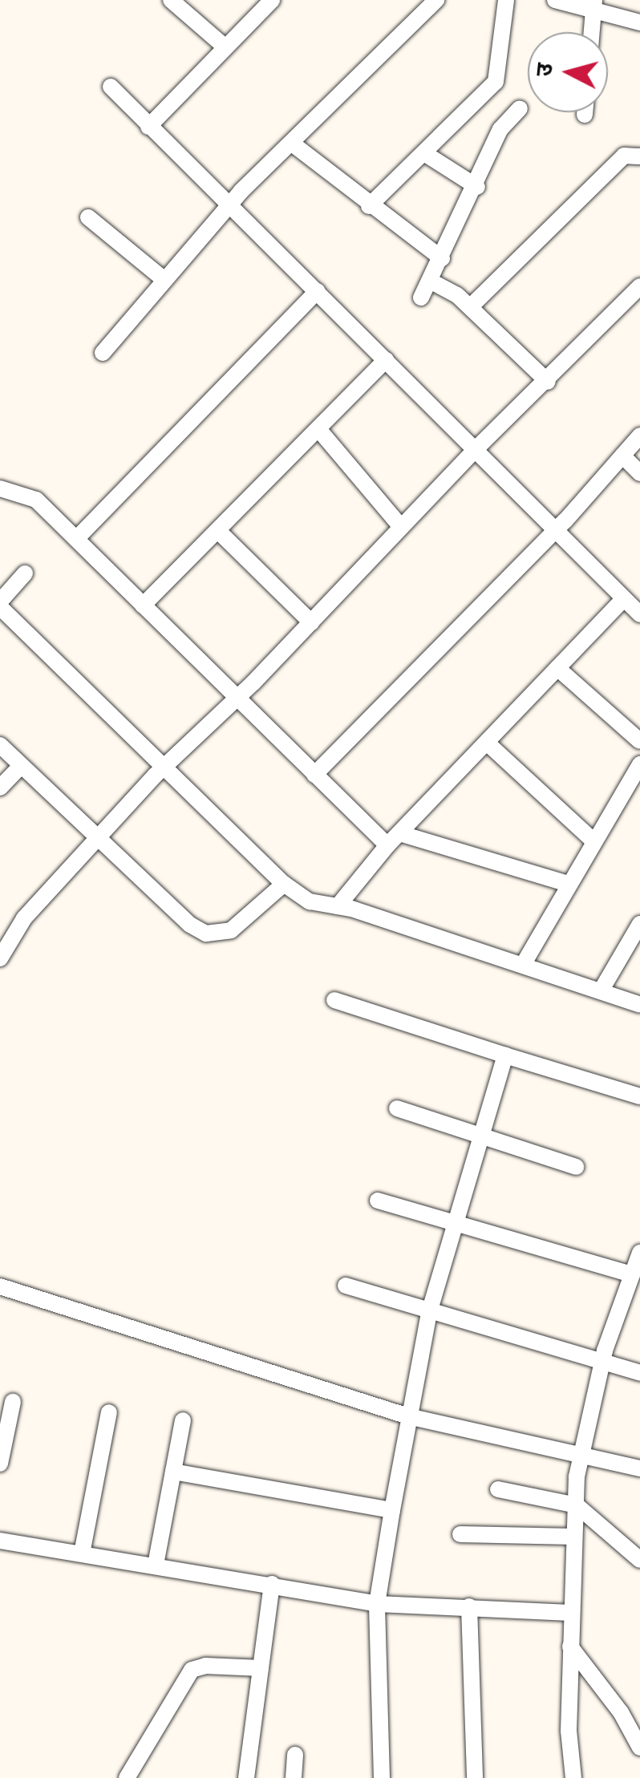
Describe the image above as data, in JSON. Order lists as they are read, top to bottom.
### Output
{
  "north": "left"
}
